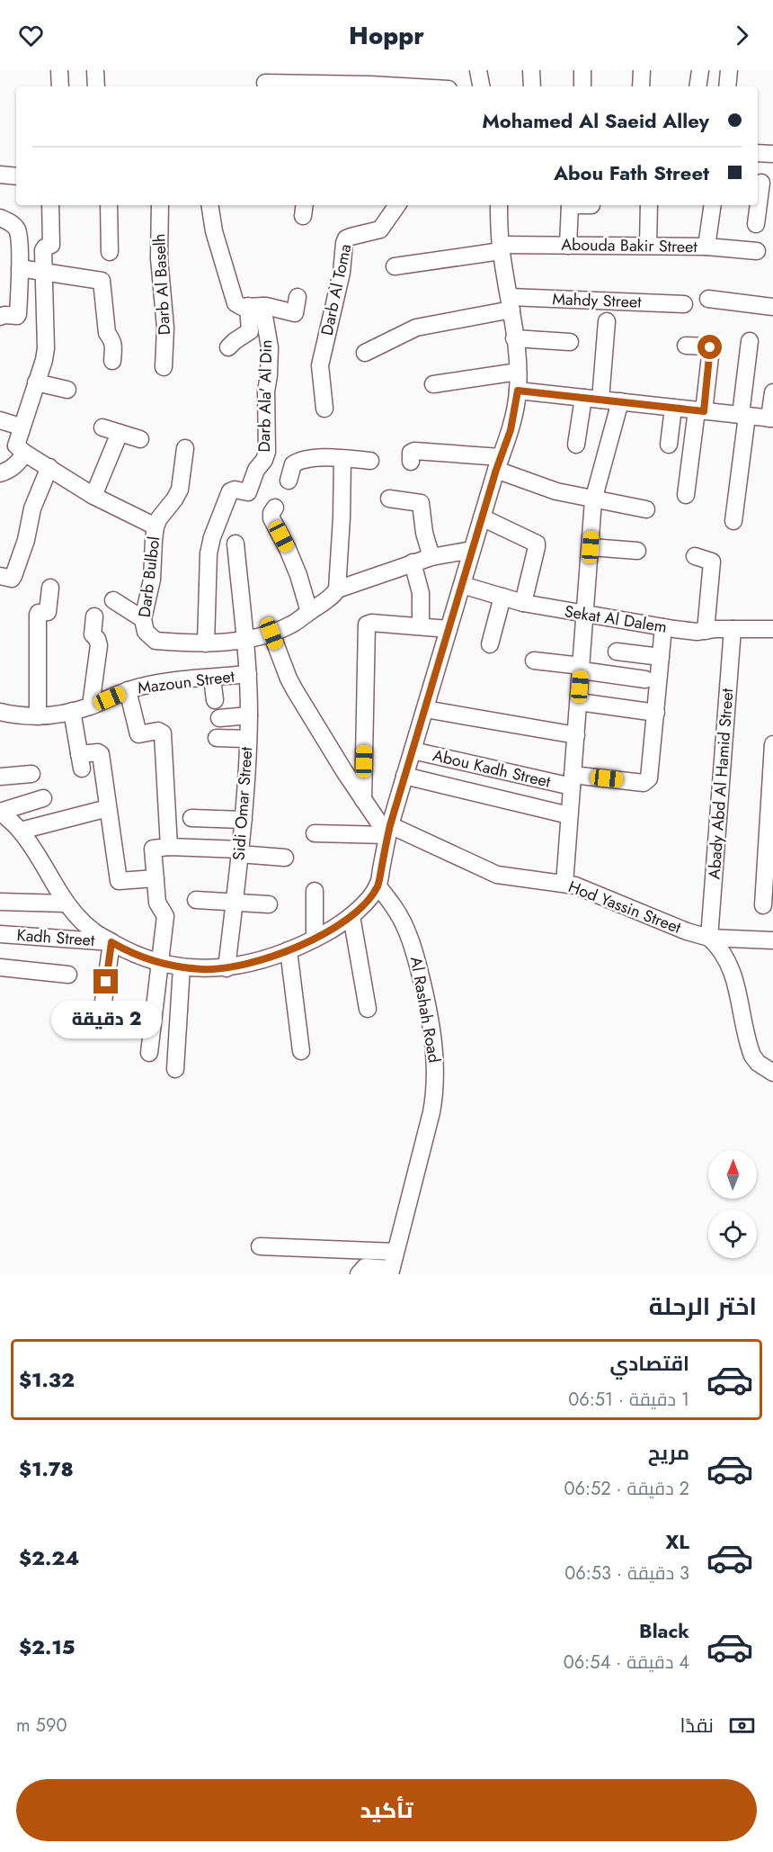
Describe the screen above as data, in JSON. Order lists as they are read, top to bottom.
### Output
{
  "streets": {
    "street": [
      "Abouda Bakir Street",
      "Darb Al Baselh",
      "Darb Al Toma",
      "Mahdy Street",
      "Darb Ala' Al Din",
      "Darb Bulbol",
      "Sekat Al Dalem",
      "Mazoun Street",
      "Abou Kadh Street",
      "Abady Abd Al Hamid Street",
      "Sidi Omar Street",
      "Hod Yassin Street",
      "Kadh Street",
      "Al Rashah Road"
    ]
  },
  "crossings": [
    ["Darb Ala' Al Din", "Darb Bulbol"],
    ["Darb Bulbol", "Sidi Omar Street"],
    ["Sekat Al Dalem", "Abady Abd Al Hamid Street"],
    ["Mazoun Street", "Sidi Omar Street"],
    ["Abady Abd Al Hamid Street", "Hod Yassin Street"]
  ],
  "north": "top",
  "page": {
    "header": "Hoppr",
    "banner": ["Mohamed Al Saeid Alley", "Abou Fath Street"],
    "bubble": "2 دقيقة",
    "heading": "اختر الرحلة",
    "list": [
      {
        "name": "اقتصادي",
        "note": "1 دقيقة · 06:51",
        "value": "$1.32"
      },
      {
        "name": "مريح",
        "note": "2 دقيقة · 06:52",
        "value": "$1.78"
      },
      {
        "name": "XL",
        "note": "3 دقيقة · 06:53",
        "value": "$2.24"
      },
      {
        "name": "Black",
        "note": "4 دقيقة · 06:54",
        "value": "$2.15"
      }
    ],
    "pay": ["نقدًا", "590 m"],
    "buttons": "تأكيد"
  }
}
